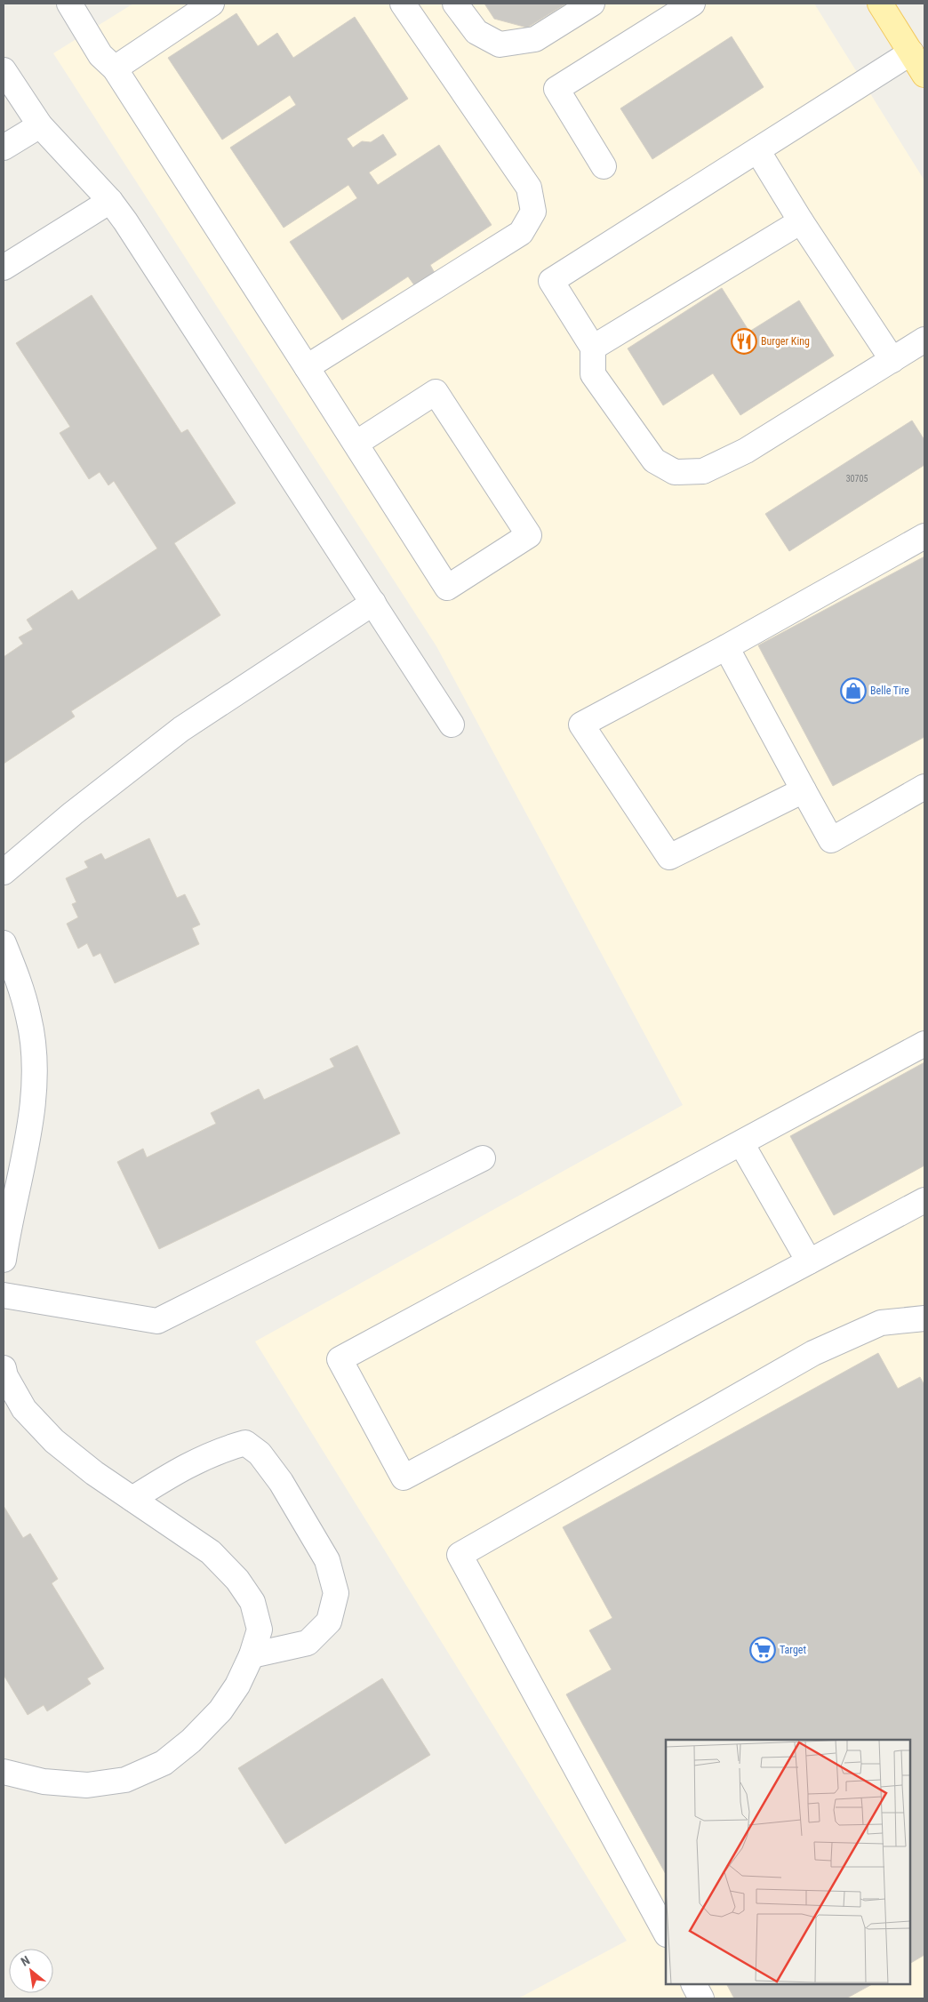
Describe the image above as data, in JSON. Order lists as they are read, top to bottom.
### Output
{
  "places": {
    "restaurant": ["Burger King"],
    "shop": ["Belle Tire"],
    "supermarket": ["Target"]
  },
  "house_numbers": ["30705"],
  "north": "top left"
}
